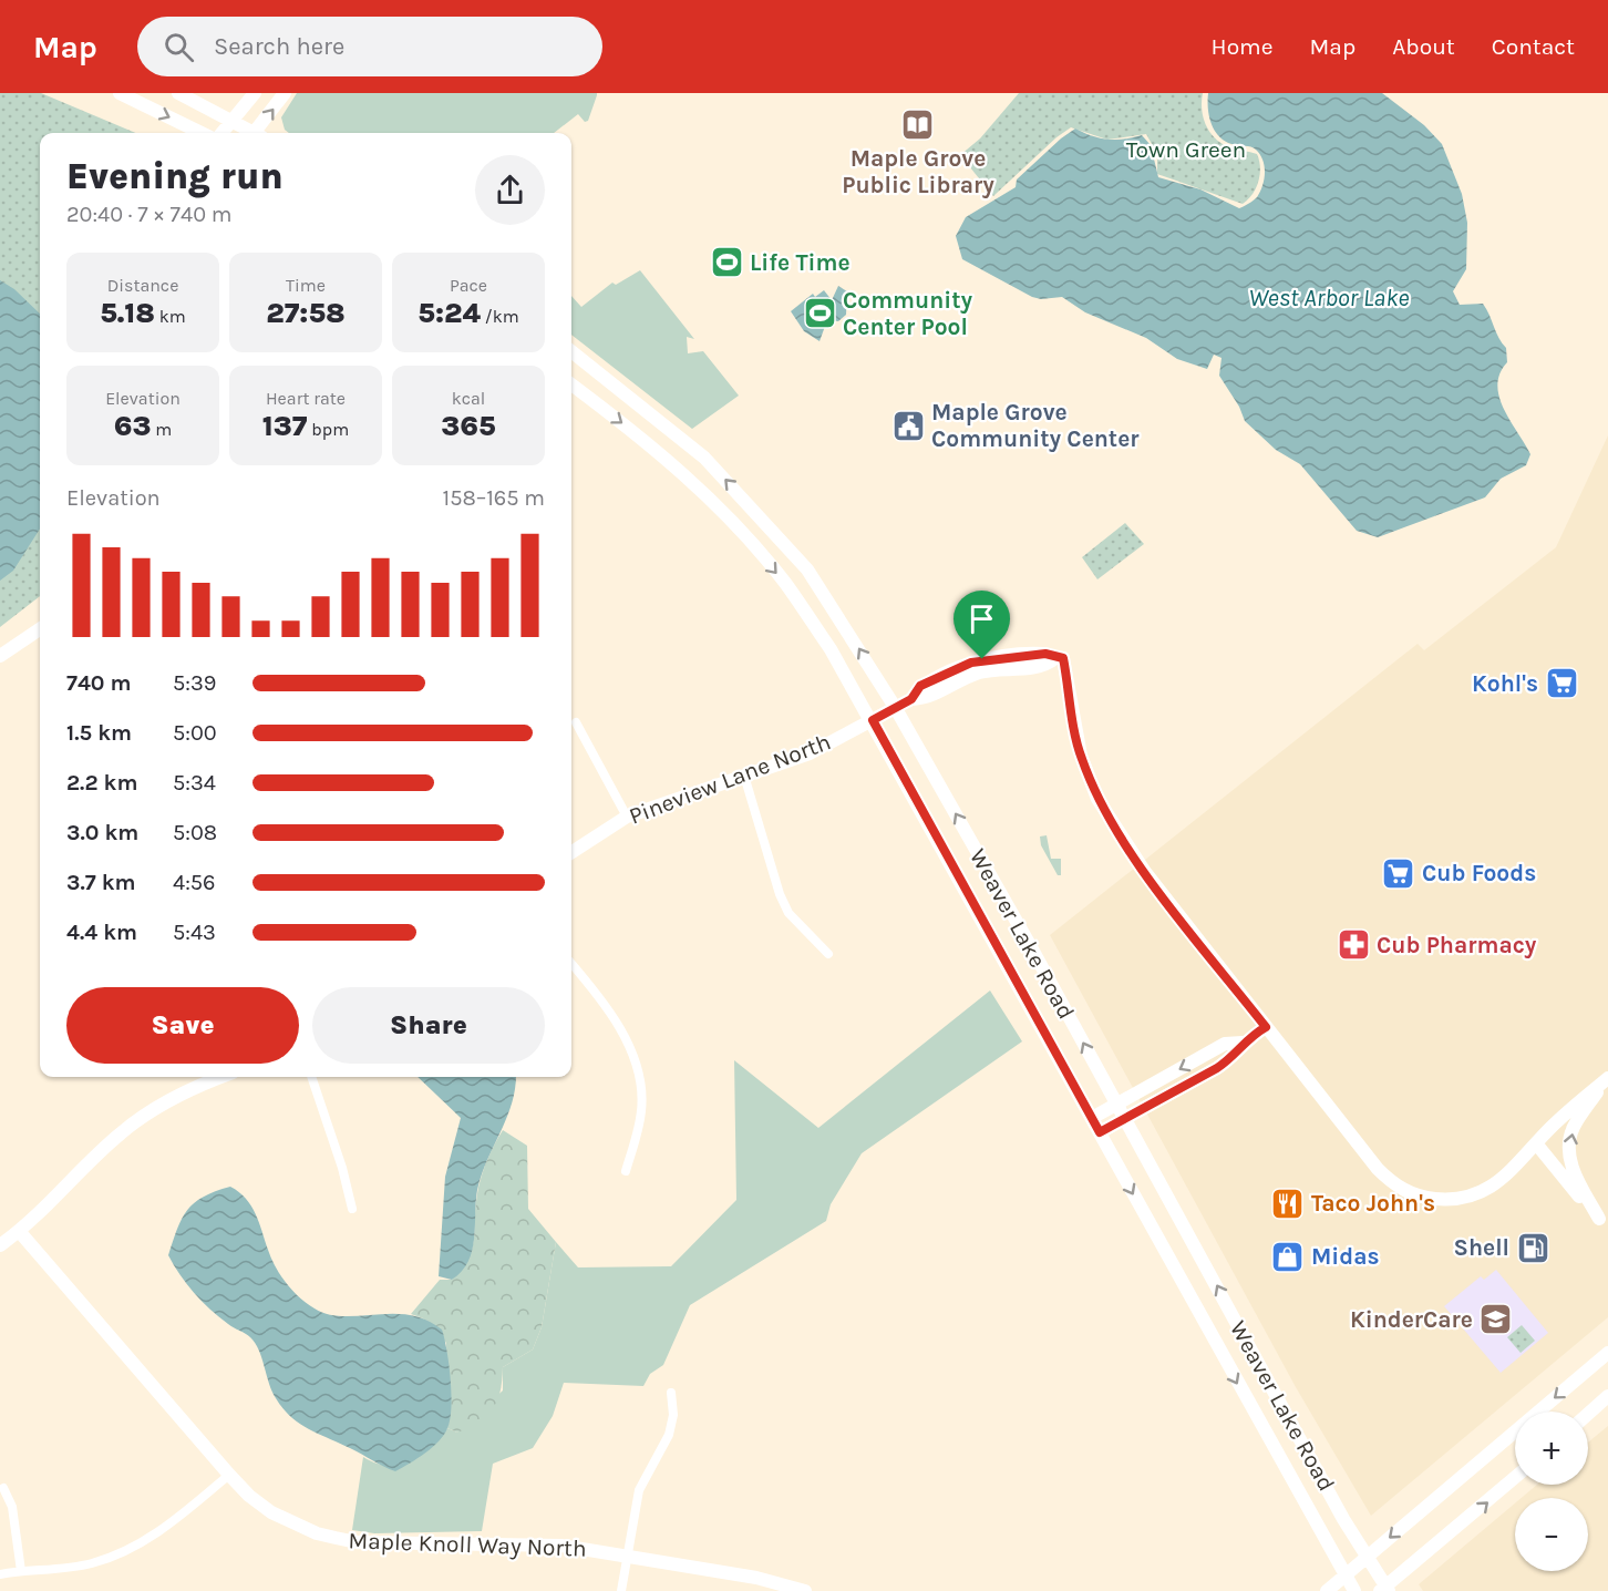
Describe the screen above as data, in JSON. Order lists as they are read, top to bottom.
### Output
{
  "streets": {
    "main road": ["Pineview Lane North", "Weaver Lake Road", "Maple Knoll Way North"]
  },
  "crossings": [
    ["Pineview Lane North", "Weaver Lake Road"]
  ],
  "water": ["West Arbor Lake"],
  "parks": ["Town Green"],
  "places": {
    "library": ["Maple Grove Public Library"],
    "sports": ["Life Time", "Community Center Pool"],
    "public building": ["Maple Grove Community Center"],
    "supermarket": ["Kohl's", "Cub Foods"],
    "pharmacy": ["Cub Pharmacy"],
    "restaurant": ["Taco John's"],
    "fuel station": ["Shell"],
    "shop": ["Midas"],
    "school or university": ["KinderCare"]
  },
  "page": {
    "header": "Map",
    "search": "Search here",
    "nav": [
      "Home",
      "Map",
      "About",
      "Contact"
    ],
    "heading": ["Evening run", "20:40 · 7 × 740 m"],
    "stats": [
      ["Distance", "5.18 km"],
      ["Time", "27:58"],
      ["Pace", "5:24 /km"],
      ["Elevation", "63 m"],
      ["Heart rate", "137 bpm"],
      ["kcal", "365"]
    ],
    "chart": ["Elevation", "158–165 m"],
    "list": [
      {
        "name": "740 m",
        "note": "5:39"
      },
      {
        "name": "1.5 km",
        "note": "5:00"
      },
      {
        "name": "2.2 km",
        "note": "5:34"
      },
      {
        "name": "3.0 km",
        "note": "5:08"
      },
      {
        "name": "3.7 km",
        "note": "4:56"
      },
      {
        "name": "4.4 km",
        "note": "5:43"
      }
    ],
    "buttons": ["Save", "Share"],
    "map_buttons": ["+", "−"]
  }
}
